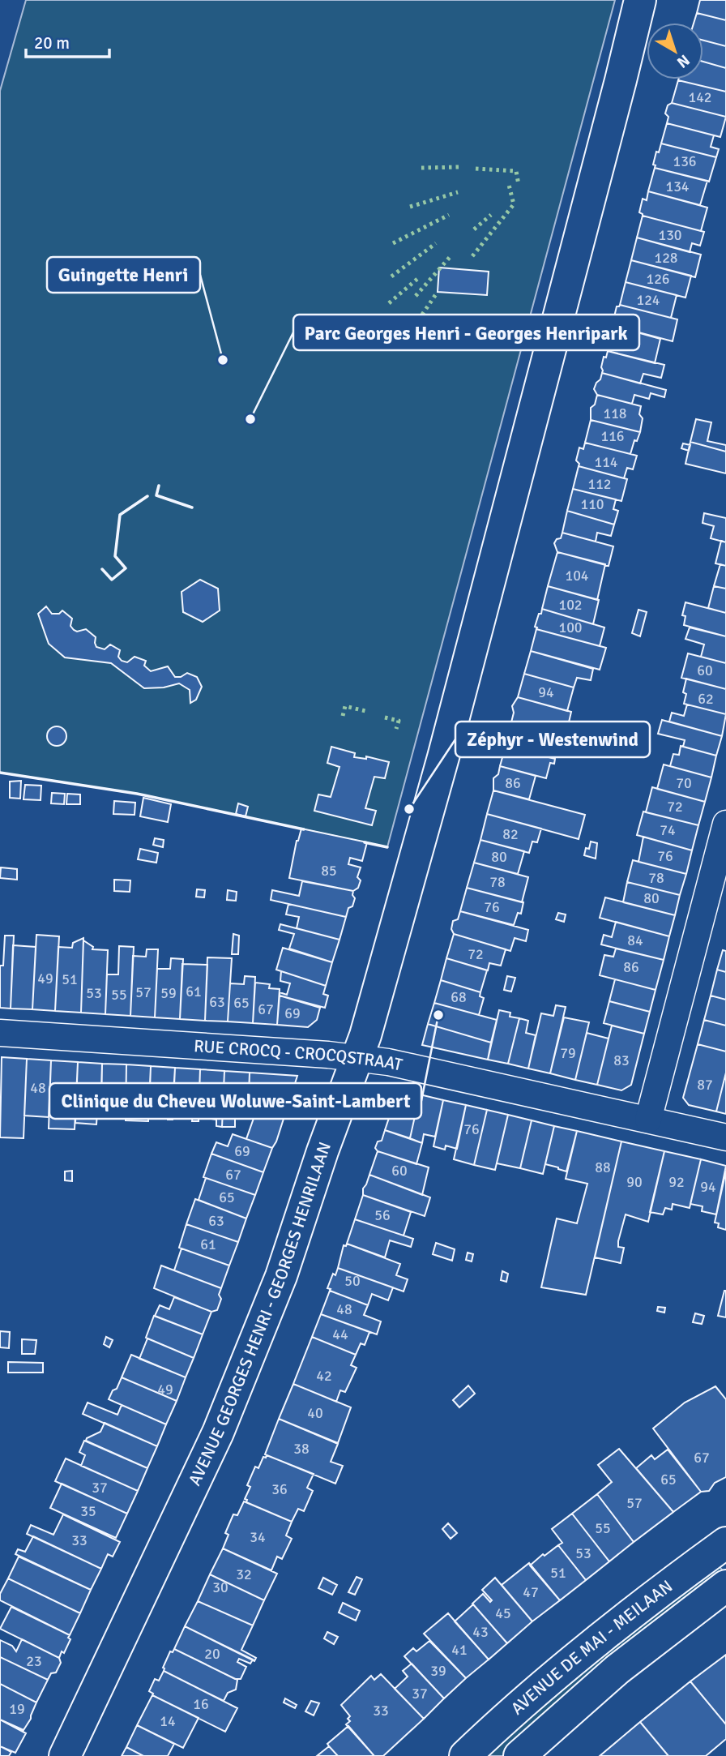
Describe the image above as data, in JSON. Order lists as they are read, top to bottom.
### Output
{
  "streets": {
    "street": ["RUE CROCQ - CROCQSTRAAT", "AVENUE GEORGES HENRI - GEORGES HENRILAAN", "AVENUE DE MAI - MEILAAN"]
  },
  "crossings": [
    ["RUE CROCQ - CROCQSTRAAT", "AVENUE GEORGES HENRI - GEORGES HENRILAAN"]
  ],
  "places": [
    "Guingette Henri",
    "Parc Georges Henri - Georges Henripark",
    "Zéphyr - Westenwind",
    "Clinique du Cheveu Woluwe-Saint-Lambert"
  ],
  "house_numbers": [
    "142",
    "136",
    "134",
    "130",
    "128",
    "126",
    "124",
    "118",
    "116",
    "114",
    "112",
    "110",
    "104",
    "102",
    "100",
    "60",
    "94",
    "62",
    "86",
    "70",
    "72",
    "74",
    "82",
    "76",
    "80",
    "85",
    "78",
    "78",
    "80",
    "76",
    "84",
    "72",
    "86",
    "49",
    "51",
    "61",
    "57",
    "53",
    "59",
    "55",
    "68",
    "63",
    "65",
    "67",
    "69",
    "79",
    "83",
    "87",
    "48",
    "76",
    "69",
    "88",
    "60",
    "67",
    "90",
    "92",
    "94",
    "65",
    "56",
    "63",
    "61",
    "50",
    "48",
    "44",
    "42",
    "49",
    "40",
    "38",
    "67",
    "65",
    "37",
    "36",
    "57",
    "35",
    "55",
    "34",
    "33",
    "53",
    "51",
    "32",
    "30",
    "47",
    "45",
    "43",
    "41",
    "20",
    "23",
    "39",
    "37",
    "16",
    "19",
    "33",
    "14"
  ],
  "scale_bar": "20 m",
  "north": "bottom right"
}
